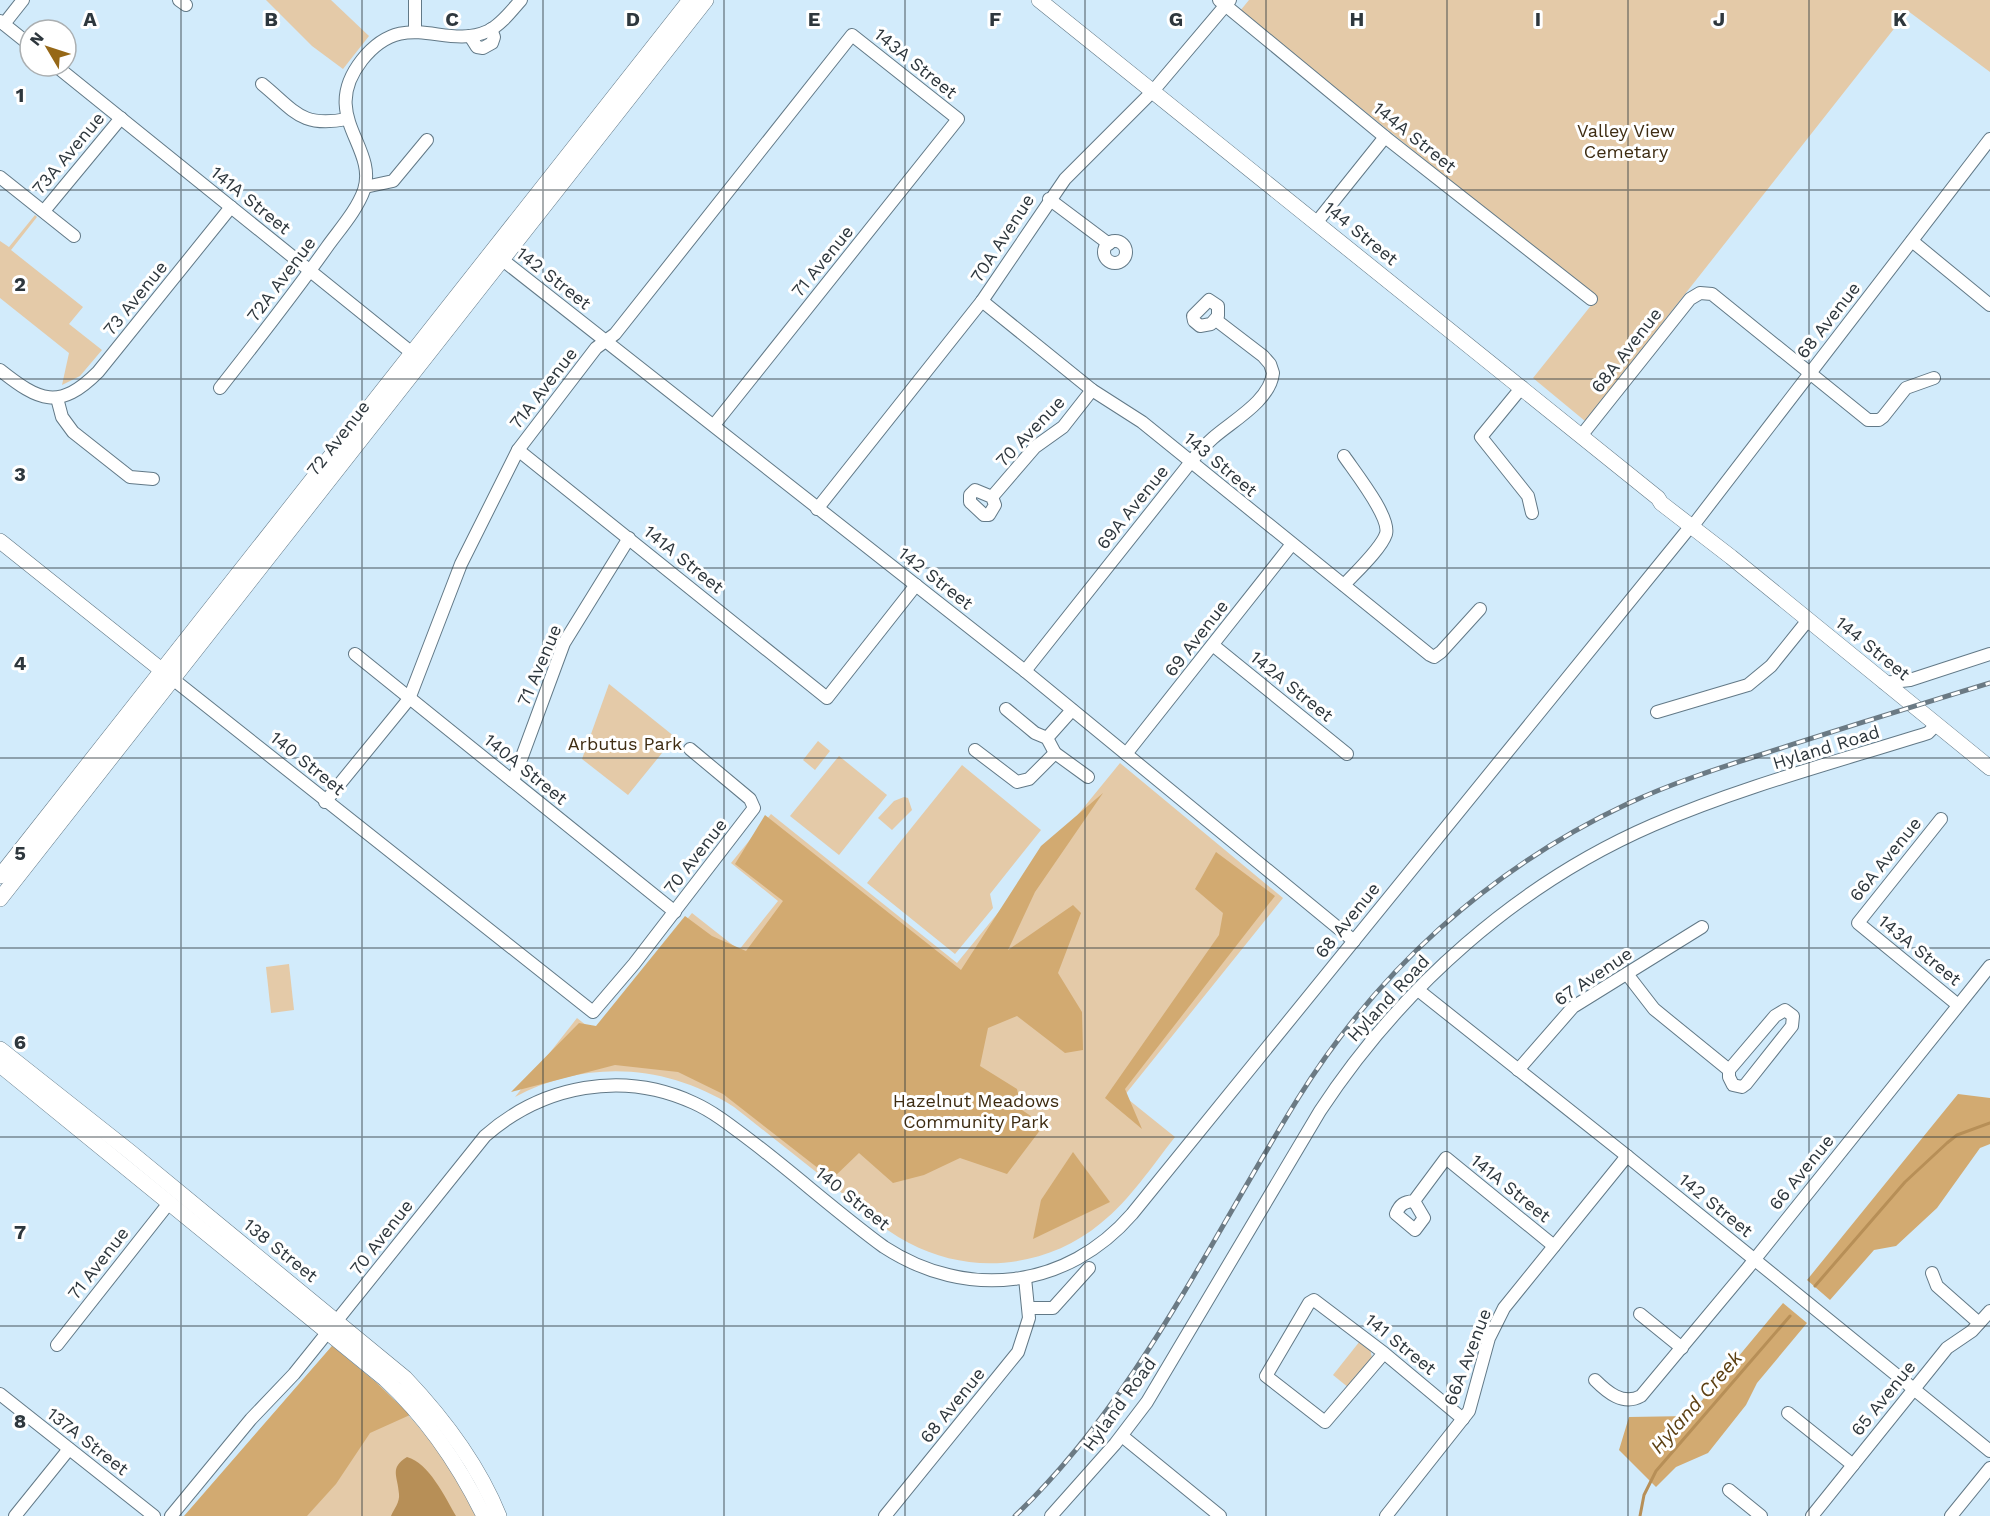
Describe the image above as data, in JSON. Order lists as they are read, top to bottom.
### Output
{
  "streets": {
    "main road": [
      "144 Street",
      "72 Avenue",
      "140 Street",
      "138 Street"
    ],
    "street": [
      "143A Street",
      "144A Street",
      "73A Avenue",
      "141A Street",
      "70A Avenue",
      "71 Avenue",
      "142 Street",
      "72A Avenue",
      "73 Avenue",
      "68 Avenue",
      "68A Avenue",
      "71A Avenue",
      "70 Avenue",
      "143 Street",
      "69A Avenue",
      "69 Avenue",
      "142A Street",
      "Hyland Road",
      "140A Street",
      "66A Avenue",
      "67 Avenue",
      "66 Avenue",
      "141 Street",
      "65 Avenue",
      "137A Street"
    ]
  },
  "crossings": [
    ["143A Street", "71 Avenue"],
    ["143A Street", "71A Avenue"],
    ["143A Street", "66A Avenue"],
    ["143A Street", "66 Avenue"],
    ["144A Street", "70A Avenue"],
    ["73A Avenue", "141A Street"],
    ["141A Street", "71 Avenue"],
    ["141A Street", "142 Street"],
    ["141A Street", "72A Avenue"],
    ["141A Street", "73 Avenue"],
    ["141A Street", "71A Avenue"],
    ["141A Street", "72 Avenue"],
    ["141A Street", "66A Avenue"],
    ["144 Street", "70A Avenue"],
    ["144 Street", "68 Avenue"],
    ["144 Street", "68A Avenue"],
    ["144 Street", "Hyland Road"],
    ["70A Avenue", "142 Street"],
    ["70A Avenue", "143 Street"],
    ["71 Avenue", "142 Street"],
    ["71 Avenue", "140A Street"],
    ["71 Avenue", "138 Street"],
    ["142 Street", "68 Avenue"],
    ["142 Street", "71A Avenue"],
    ["142 Street", "72 Avenue"],
    ["142 Street", "69A Avenue"],
    ["142 Street", "69 Avenue"],
    ["142 Street", "Hyland Road"],
    ["142 Street", "66A Avenue"],
    ["142 Street", "67 Avenue"],
    ["142 Street", "66 Avenue"],
    ["142 Street", "65 Avenue"],
    ["68 Avenue", "68A Avenue"],
    ["68 Avenue", "140 Street"],
    ["71A Avenue", "140 Street"],
    ["71A Avenue", "140A Street"],
    ["70 Avenue", "143 Street"],
    ["70 Avenue", "140 Street"],
    ["70 Avenue", "140A Street"],
    ["70 Avenue", "138 Street"],
    ["72 Avenue", "140 Street"],
    ["143 Street", "69A Avenue"],
    ["143 Street", "69 Avenue"],
    ["69 Avenue", "142A Street"],
    ["66A Avenue", "141 Street"]
  ],
  "water": ["Hyland Creek"],
  "parks": ["Valley View Cemetary", "Arbutus Park", "Hazelnut Meadows Community Park"],
  "north": "top left",
  "grid": {
    "columns": [
      "A",
      "B",
      "C",
      "D",
      "E",
      "F",
      "G",
      "H",
      "I",
      "J",
      "K"
    ],
    "rows": [
      "1",
      "2",
      "3",
      "4",
      "5",
      "6",
      "7",
      "8"
    ]
  }
}
